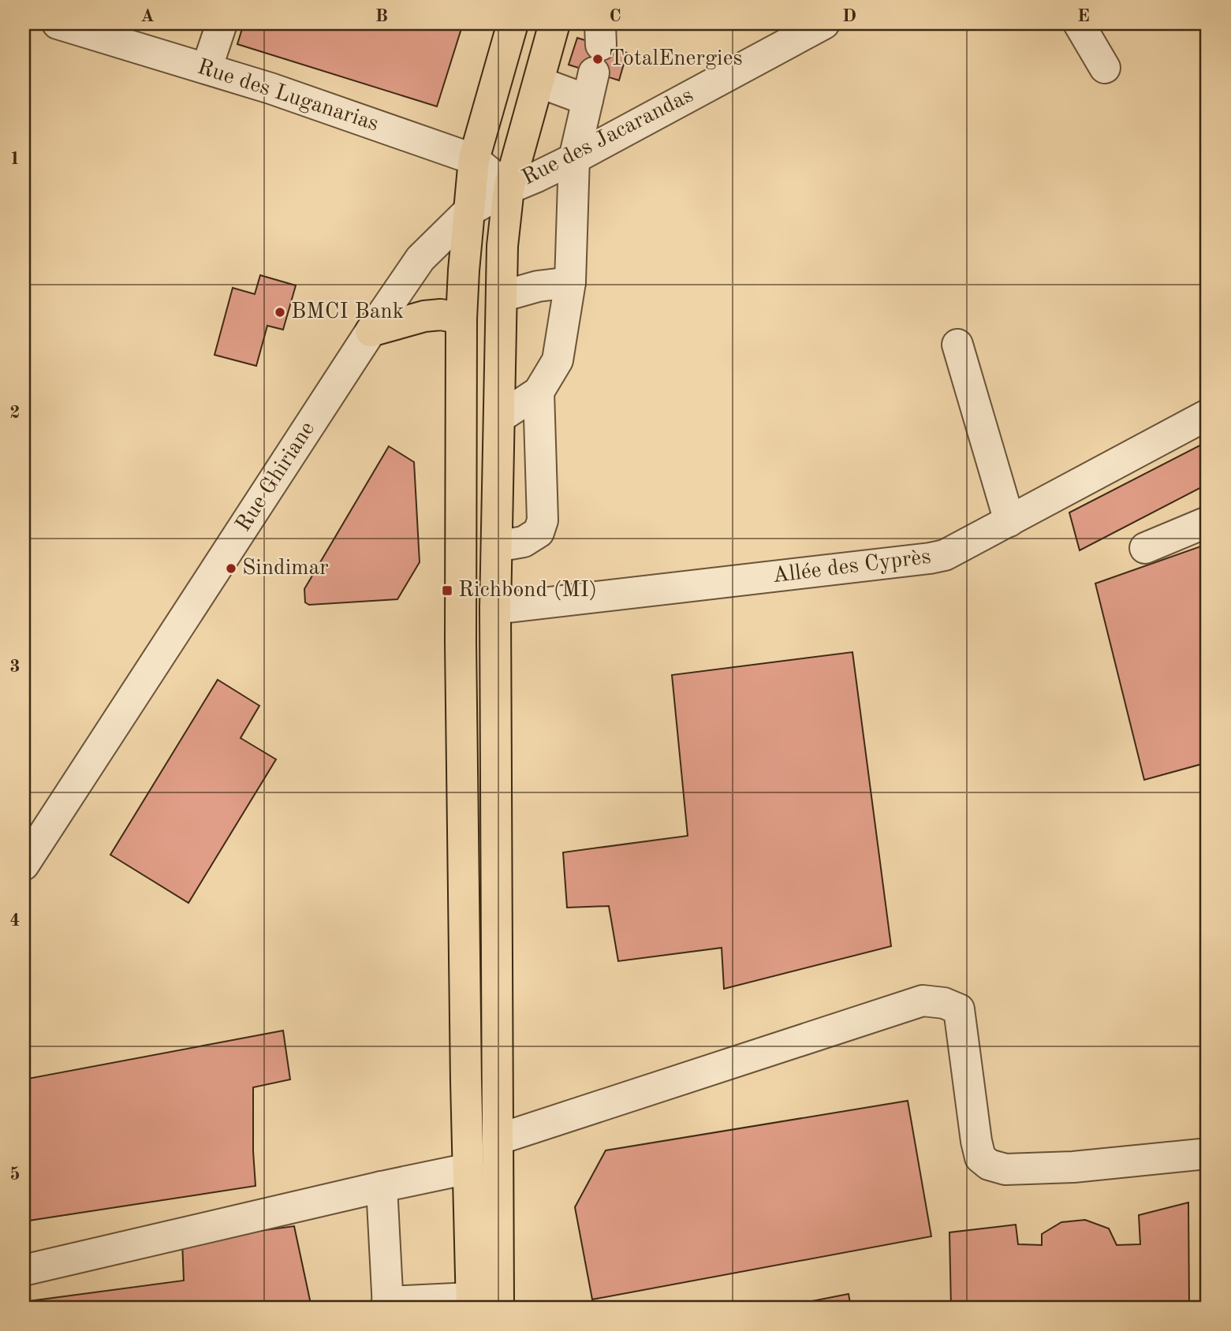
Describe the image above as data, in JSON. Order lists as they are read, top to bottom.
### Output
{
  "streets": {
    "street": [
      "Rue des Luganarias",
      "Rue des Jacarandas",
      "Rue Ghiriane",
      "Allée des Cyprès"
    ]
  },
  "crossings": [
    ["Rue des Luganarias", "Rue des Jacarandas"],
    ["Rue des Jacarandas", "Rue Ghiriane"]
  ],
  "places": {
    "other": ["TotalEnergies", "BMCI Bank", "Sindimar"],
    "transit": ["Richbond (MI)"]
  },
  "grid": {
    "columns": [
      "A",
      "B",
      "C",
      "D",
      "E"
    ],
    "rows": [
      "1",
      "2",
      "3",
      "4",
      "5"
    ]
  }
}
